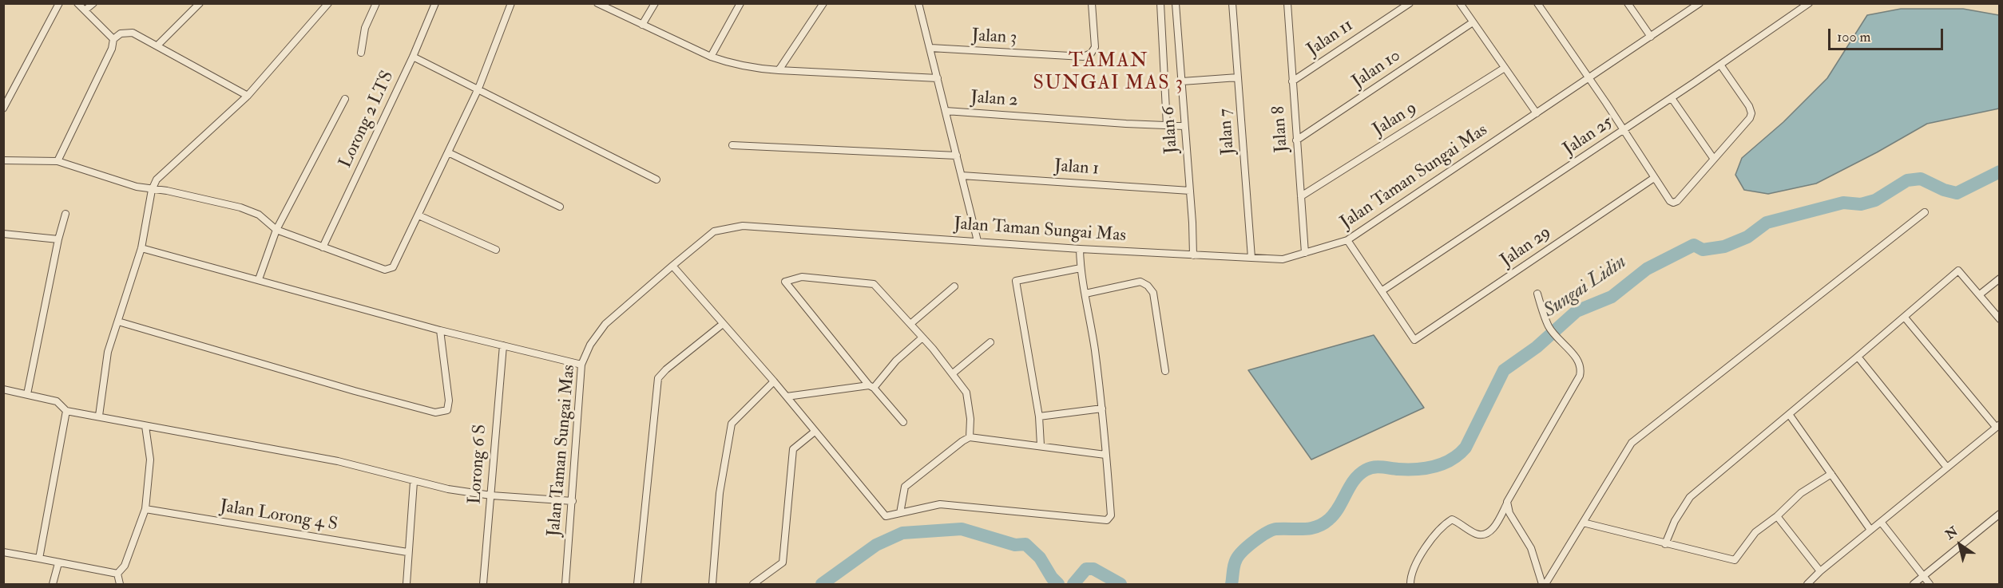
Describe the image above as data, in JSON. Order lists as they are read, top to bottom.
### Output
{
  "streets": {
    "street": [
      "Jalan 3",
      "Jalan 11",
      "Jalan 10",
      "Jalan 2",
      "Lorong 2 LTS",
      "Jalan 9",
      "Jalan 8",
      "Jalan 6",
      "Jalan 7",
      "Jalan 25",
      "Jalan 1",
      "Jalan Taman Sungai Mas",
      "Jalan 29",
      "Lorong 6 S",
      "Jalan Lorong 4 S"
    ]
  },
  "crossings": [
    ["Jalan 11", "Jalan 8"],
    ["Jalan 10", "Jalan 8"],
    ["Jalan 2", "Jalan 6"],
    ["Jalan 9", "Jalan 8"],
    ["Jalan 8", "Jalan Taman Sungai Mas"],
    ["Jalan 6", "Jalan 1"],
    ["Jalan 6", "Jalan Taman Sungai Mas"],
    ["Jalan 7", "Jalan Taman Sungai Mas"],
    ["Jalan 25", "Jalan 29"]
  ],
  "districts": ["TAMAN SUNGAI MAS 3"],
  "water": ["Sungai Lidin"],
  "scale_bar": "100 m",
  "north": "top left"
}
